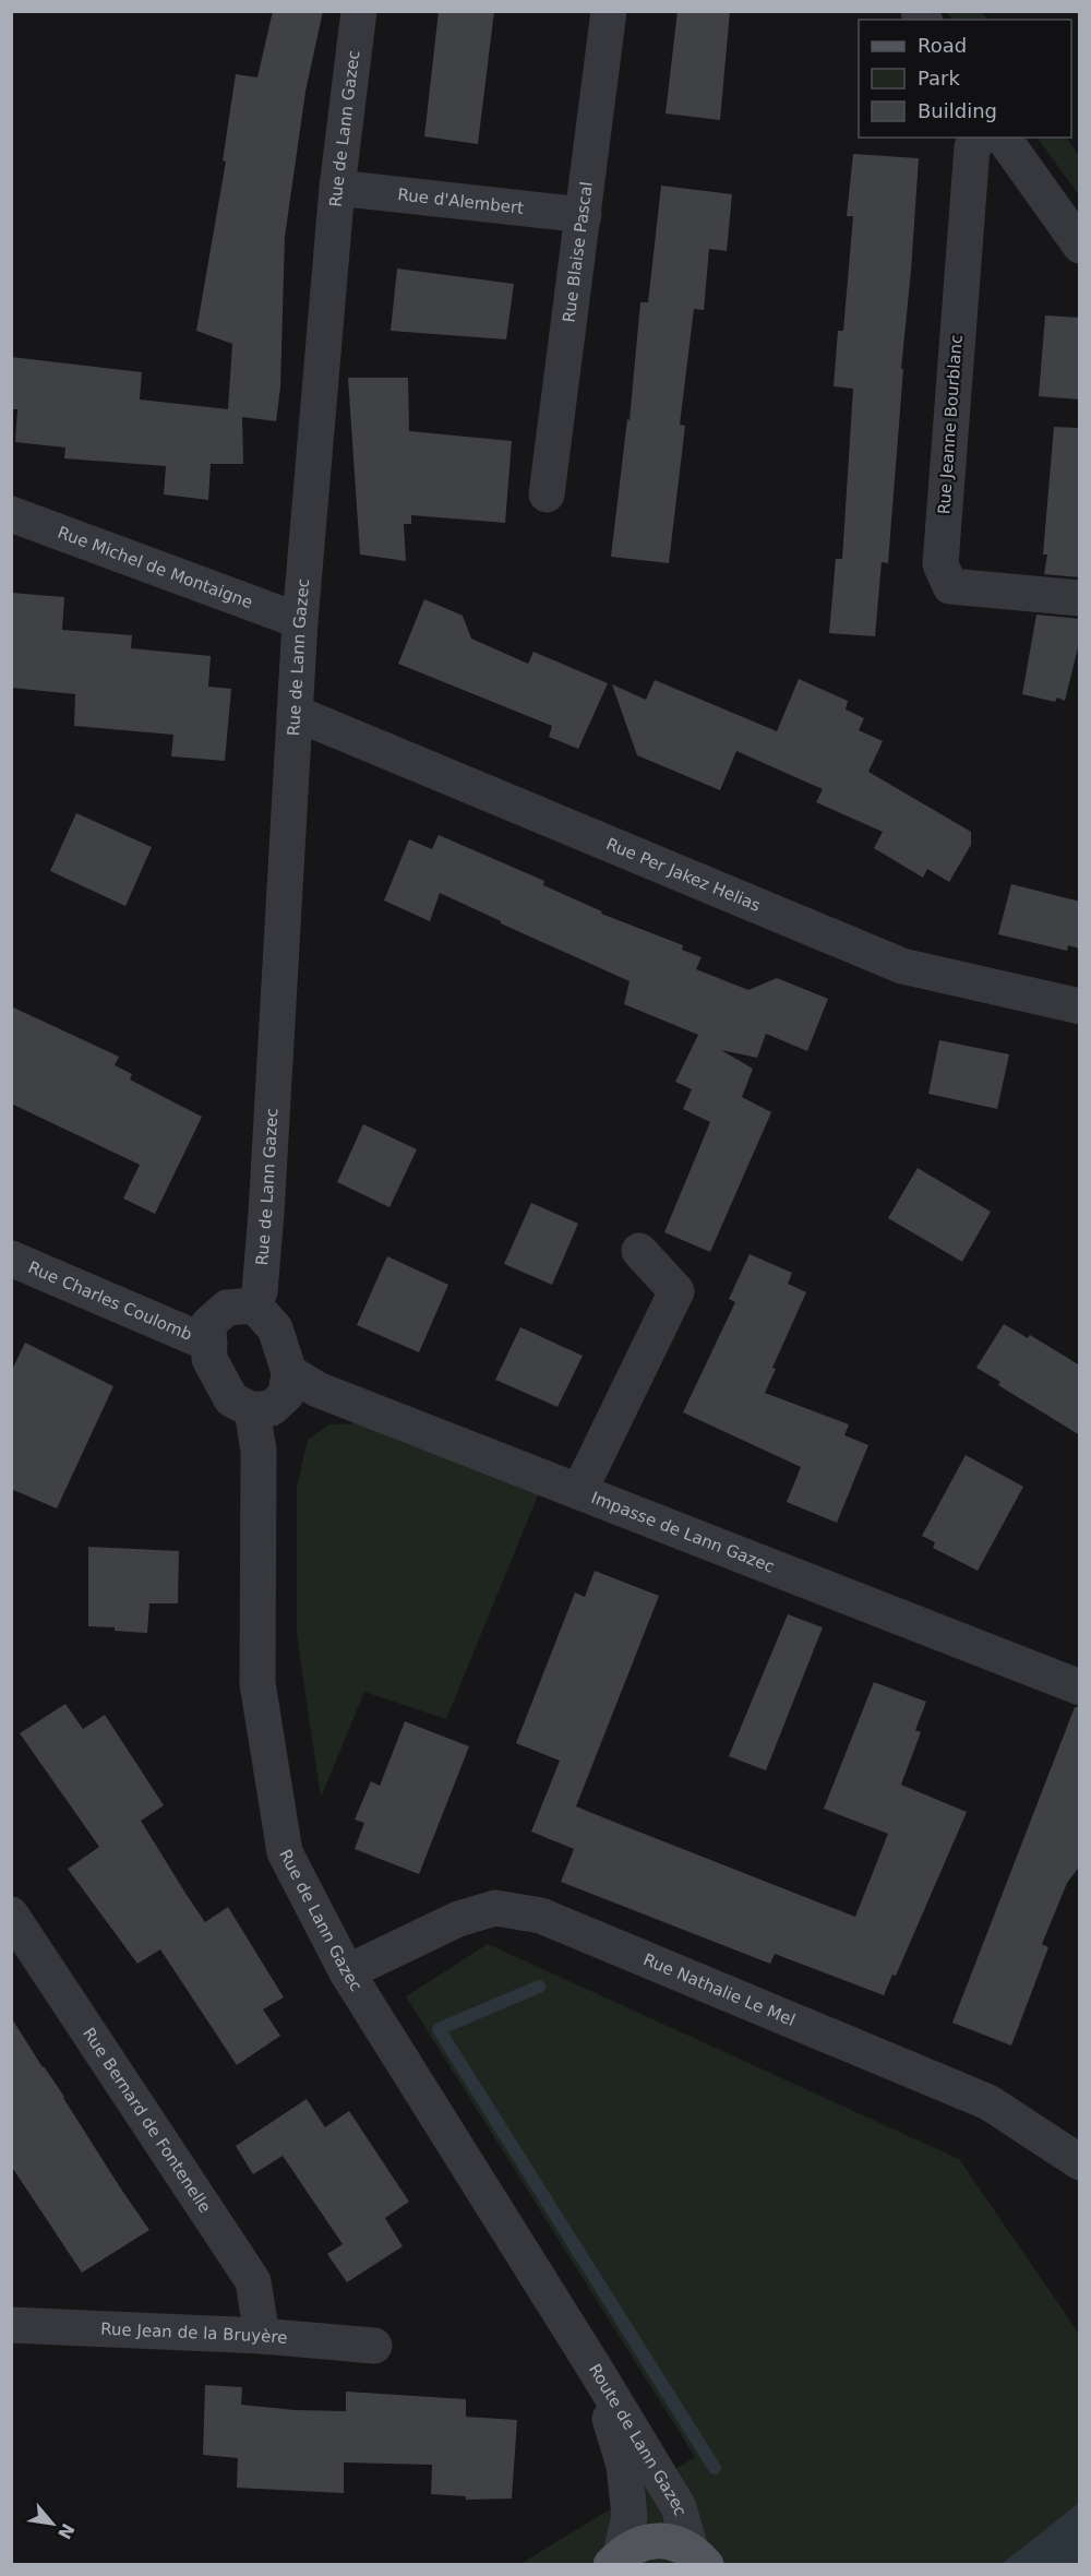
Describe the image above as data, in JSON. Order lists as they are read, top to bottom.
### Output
{
  "streets": {
    "street": [
      "Rue de Lann Gazec",
      "Rue d'Alembert",
      "Rue Blaise Pascal",
      "Rue Jeanne Bourblanc",
      "Rue Michel de Montaigne",
      "Rue Per Jakez Helias",
      "Rue Charles Coulomb",
      "Impasse de Lann Gazec",
      "Rue Nathalie Le Mel",
      "Rue Bernard de Fontenelle",
      "Rue Jean de la Bruyère",
      "Route de Lann Gazec"
    ]
  },
  "crossings": [
    ["Rue de Lann Gazec", "Rue d'Alembert"],
    ["Rue de Lann Gazec", "Rue Michel de Montaigne"],
    ["Rue de Lann Gazec", "Rue Per Jakez Helias"],
    ["Rue de Lann Gazec", "Rue Charles Coulomb"],
    ["Rue de Lann Gazec", "Impasse de Lann Gazec"],
    ["Rue de Lann Gazec", "Rue Nathalie Le Mel"],
    ["Rue de Lann Gazec", "Route de Lann Gazec"],
    ["Rue d'Alembert", "Rue Blaise Pascal"],
    ["Rue Charles Coulomb", "Impasse de Lann Gazec"],
    ["Rue Bernard de Fontenelle", "Rue Jean de la Bruyère"]
  ],
  "legend": ["Road", "Park", "Building"],
  "north": "bottom right"
}
